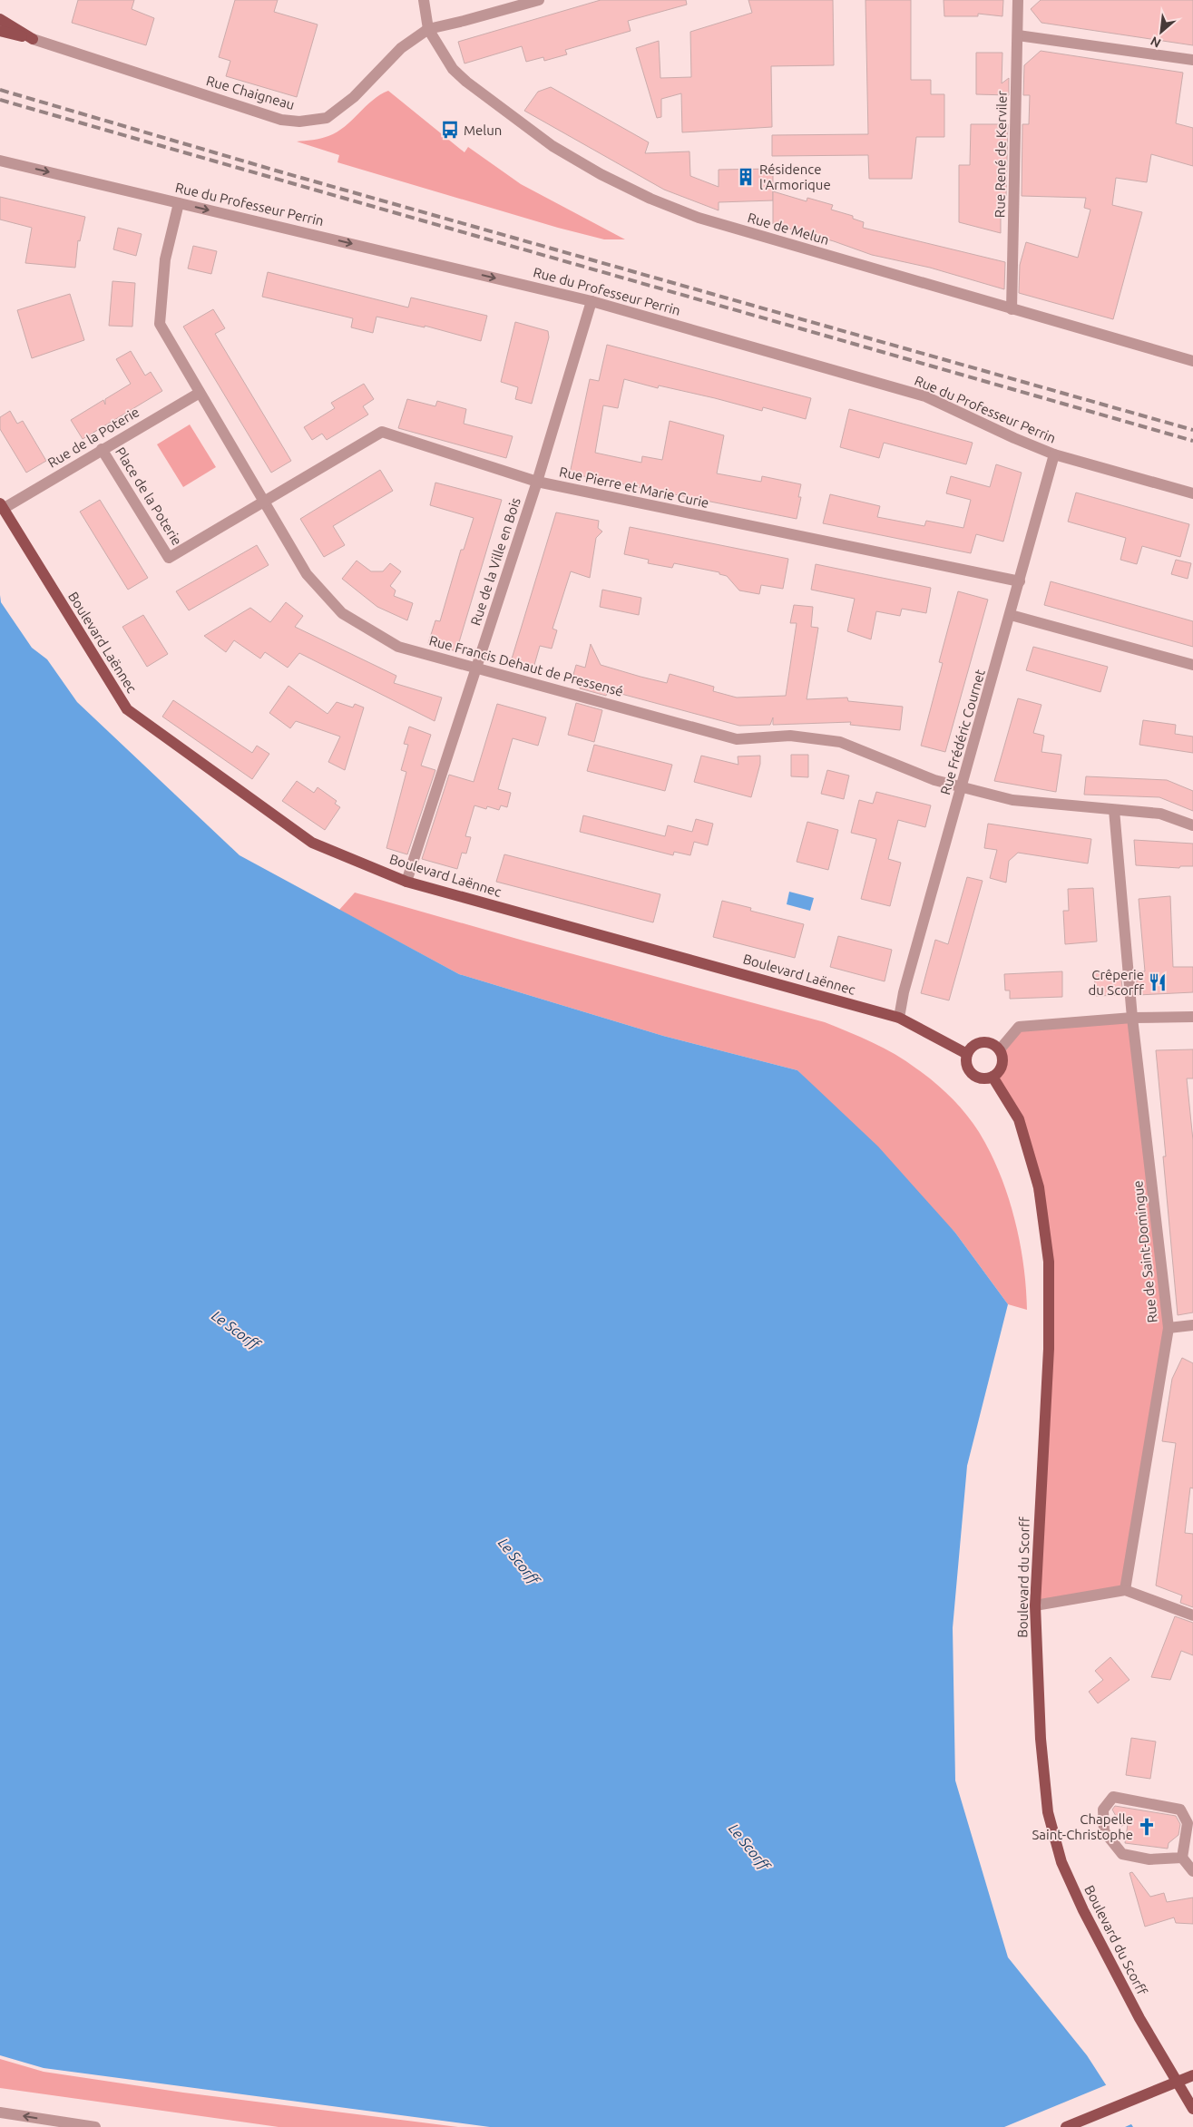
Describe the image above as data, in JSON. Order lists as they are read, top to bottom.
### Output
{
  "streets": {
    "main road": ["Rue Chaigneau", "Boulevard Laënnec", "Boulevard du Scorff"],
    "street": [
      "Rue René de Kerviler",
      "Rue du Professeur Perrin",
      "Rue de Melun",
      "Rue de la Poterie",
      "Rue Pierre et Marie Curie",
      "Place de la Poterie",
      "Rue de la Ville en Bois",
      "Rue Francis Dehaut de Pressensé",
      "Rue Frédéric Cournet",
      "Rue de Saint-Domingue"
    ]
  },
  "crossings": [
    ["Rue Chaigneau", "Rue de Melun"],
    ["Rue René de Kerviler", "Rue de Melun"],
    ["Rue du Professeur Perrin", "Rue de la Ville en Bois"],
    ["Rue du Professeur Perrin", "Rue Francis Dehaut de Pressensé"],
    ["Rue du Professeur Perrin", "Rue Frédéric Cournet"],
    ["Rue de la Poterie", "Place de la Poterie"],
    ["Rue de la Poterie", "Boulevard Laënnec"],
    ["Rue de la Poterie", "Rue Francis Dehaut de Pressensé"],
    ["Rue Pierre et Marie Curie", "Place de la Poterie"],
    ["Rue Pierre et Marie Curie", "Rue de la Ville en Bois"],
    ["Rue Pierre et Marie Curie", "Rue Francis Dehaut de Pressensé"],
    ["Rue Pierre et Marie Curie", "Rue Frédéric Cournet"],
    ["Place de la Poterie", "Rue Francis Dehaut de Pressensé"],
    ["Rue de la Ville en Bois", "Boulevard Laënnec"],
    ["Rue de la Ville en Bois", "Rue Francis Dehaut de Pressensé"],
    ["Boulevard Laënnec", "Rue Frédéric Cournet"],
    ["Boulevard Laënnec", "Boulevard du Scorff"],
    ["Rue Francis Dehaut de Pressensé", "Rue Frédéric Cournet"],
    ["Rue Francis Dehaut de Pressensé", "Rue de Saint-Domingue"]
  ],
  "one_way": ["Rue du Professeur Perrin"],
  "water": ["Le Scorff"],
  "places": {
    "bus stop": ["Melun"],
    "building": ["Résidence l'Armorique"],
    "restaurant": ["Crêperie du Scorff"],
    "church": ["Chapelle Saint-Christophe"]
  },
  "north": "bottom left"
}
